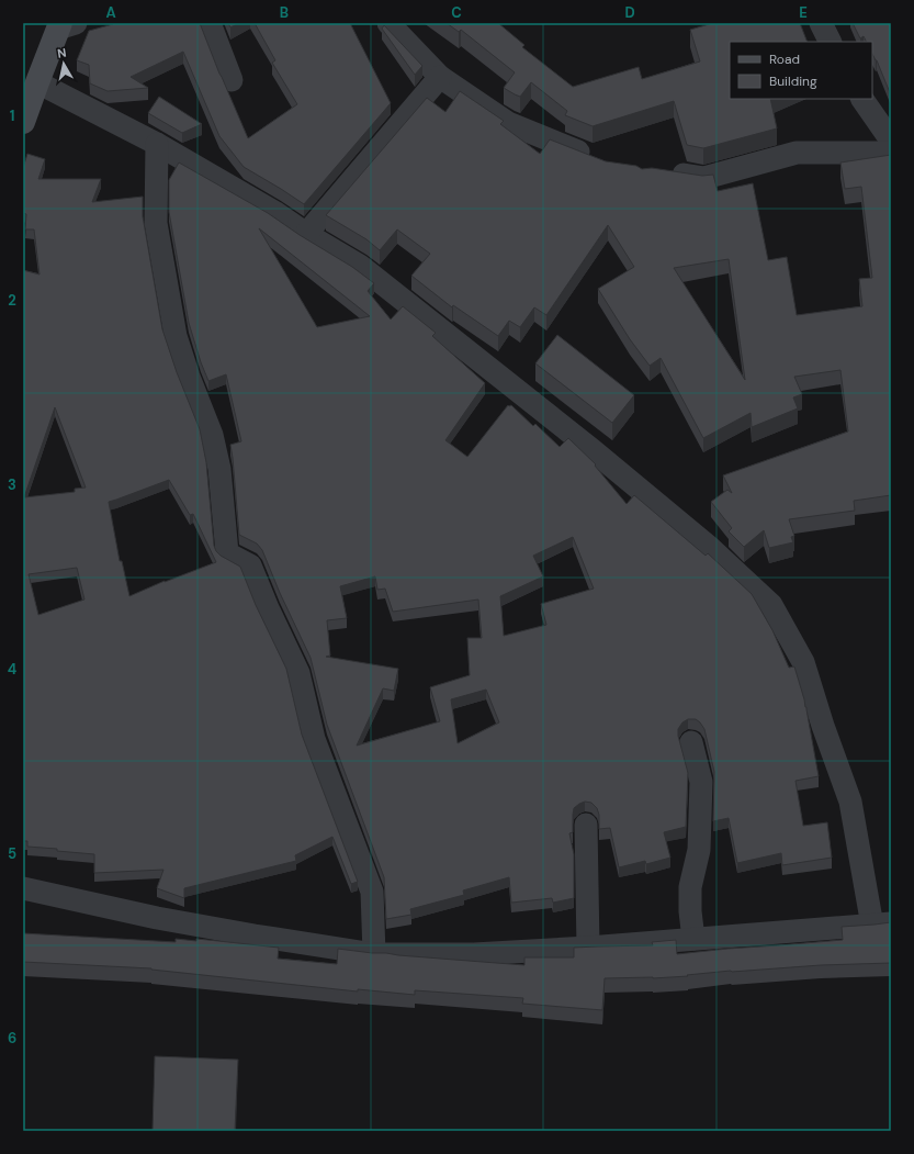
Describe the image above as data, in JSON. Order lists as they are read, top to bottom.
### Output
{
  "legend": ["Road", "Building"],
  "north": "top",
  "grid": {
    "columns": [
      "A",
      "B",
      "C",
      "D",
      "E"
    ],
    "rows": [
      "1",
      "2",
      "3",
      "4",
      "5",
      "6"
    ]
  }
}
